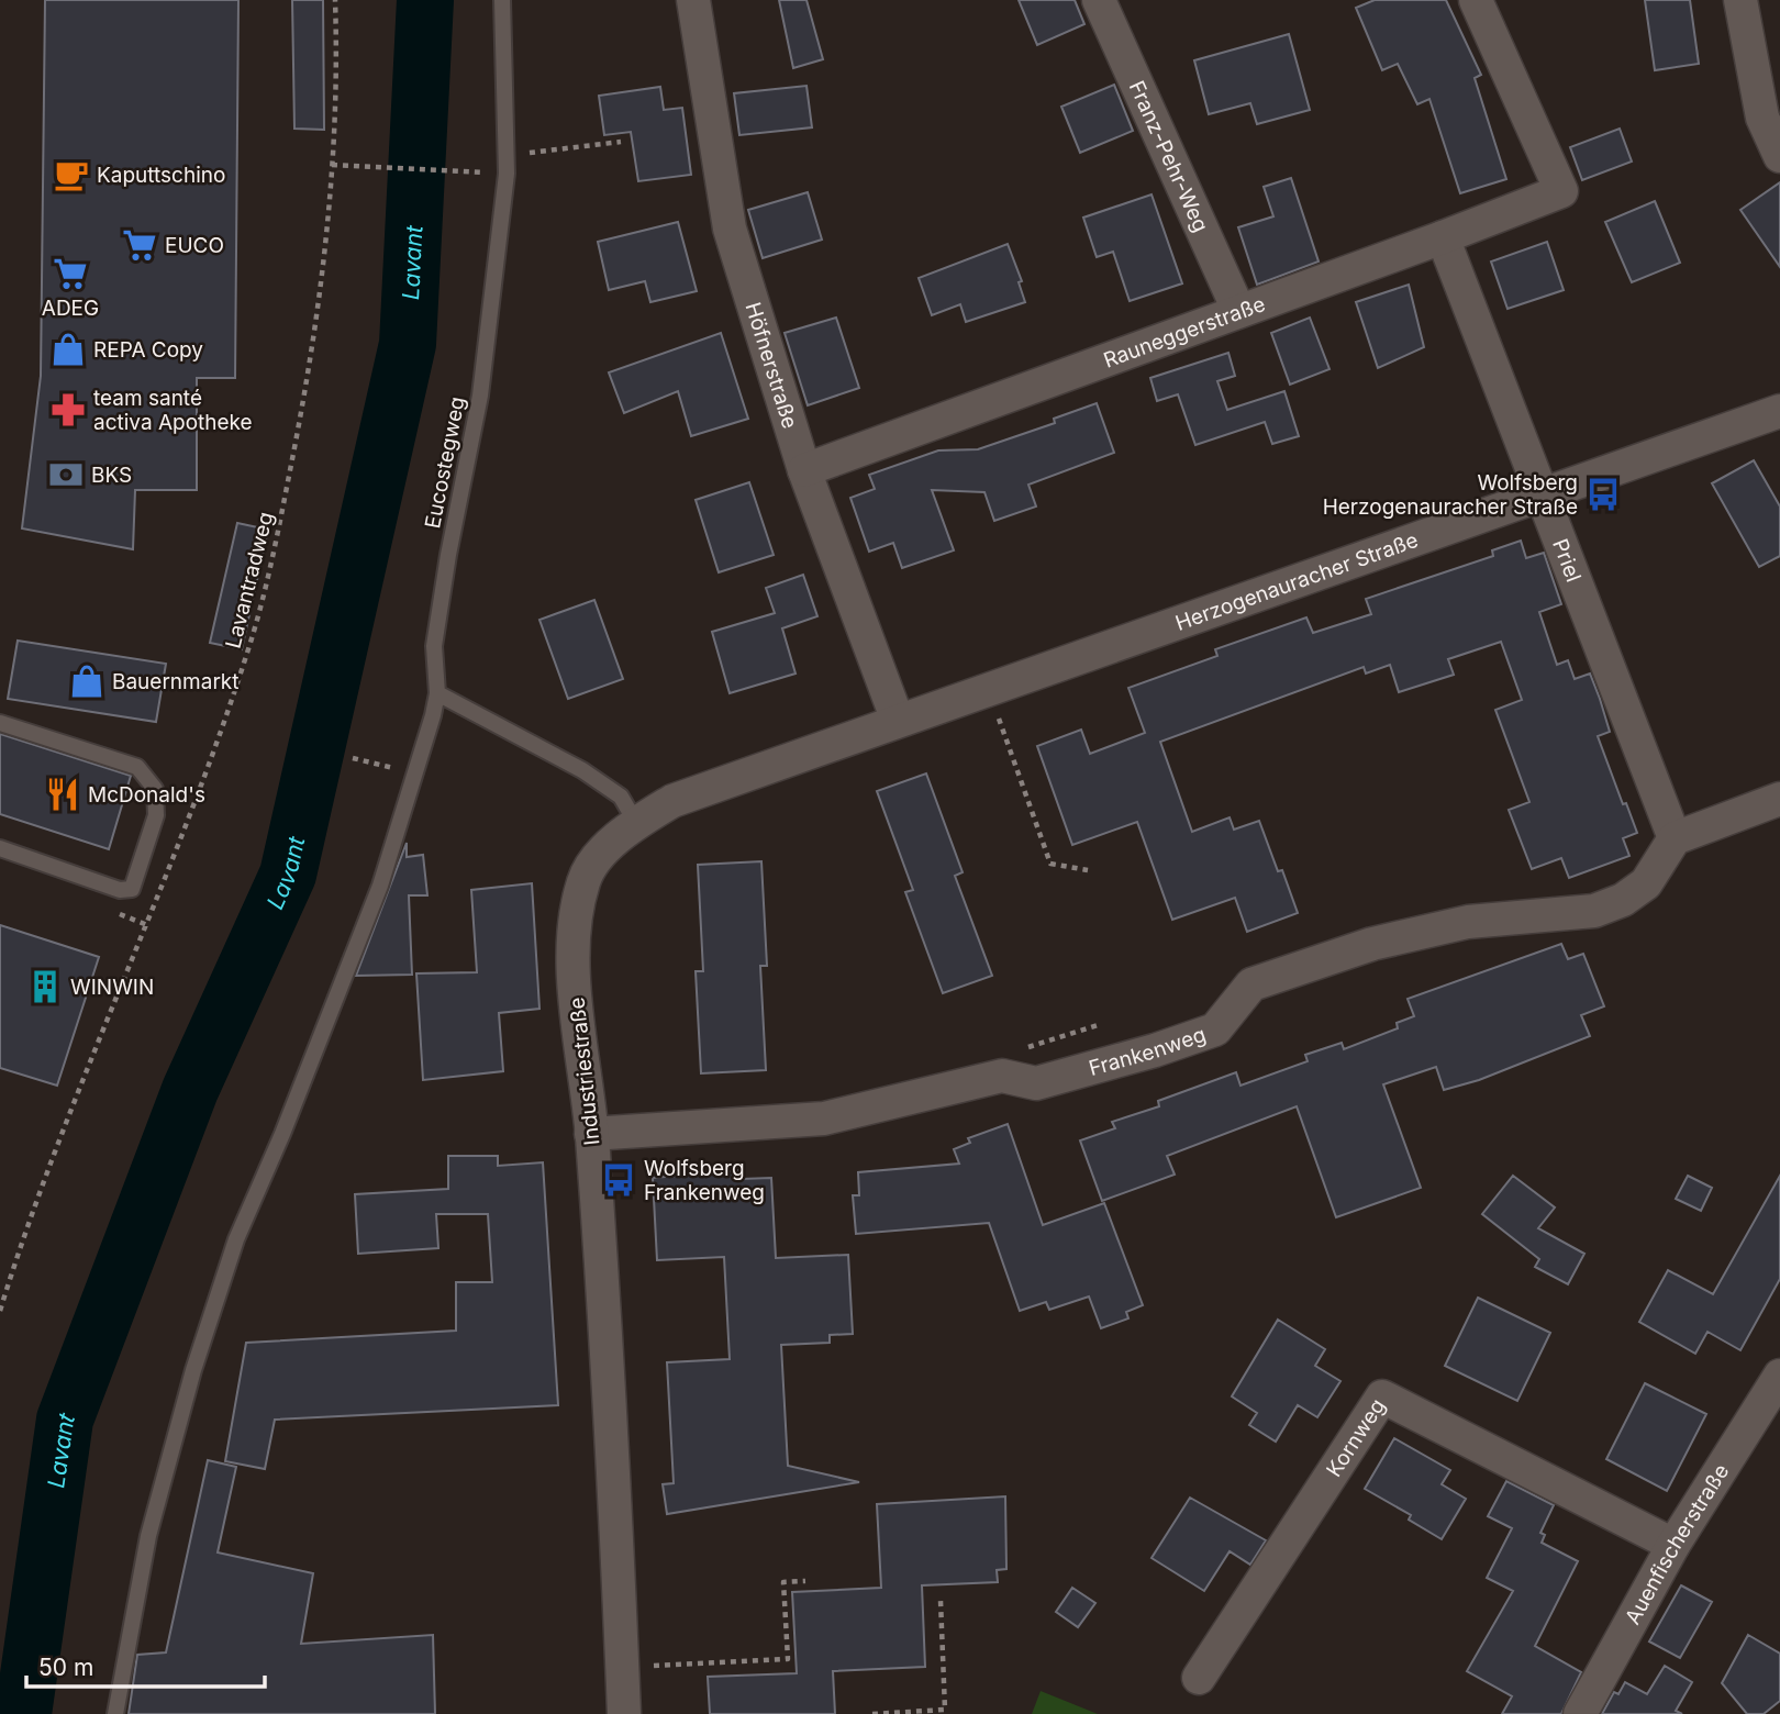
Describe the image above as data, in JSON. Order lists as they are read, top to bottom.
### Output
{
  "streets": {
    "street": [
      "Franz-Pehr-Weg",
      "Rauneggerstraße",
      "Höfnerstraße",
      "Priel",
      "Herzogenauracher Straße",
      "Frankenweg",
      "Industriestraße",
      "Kornweg",
      "Auenfischerstraße"
    ],
    "lane": ["Eucostegweg"],
    "path": ["Lavantradweg"]
  },
  "crossings": [
    ["Franz-Pehr-Weg", "Rauneggerstraße"],
    ["Rauneggerstraße", "Höfnerstraße"],
    ["Rauneggerstraße", "Priel"],
    ["Höfnerstraße", "Herzogenauracher Straße"],
    ["Höfnerstraße", "Industriestraße"],
    ["Priel", "Herzogenauracher Straße"],
    ["Priel", "Frankenweg"],
    ["Herzogenauracher Straße", "Industriestraße"],
    ["Frankenweg", "Industriestraße"],
    ["Kornweg", "Auenfischerstraße"]
  ],
  "water": ["Lavant"],
  "places": {
    "cafe": ["Kaputtschino"],
    "supermarket": ["EUCO", "ADEG"],
    "shop": ["REPA Copy", "Bauernmarkt"],
    "pharmacy": ["team santé activa Apotheke"],
    "bank": ["BKS"],
    "bus stop": ["Wolfsberg Herzogenauracher Straße", "Wolfsberg Frankenweg"],
    "restaurant": ["McDonald's"],
    "building": ["WINWIN"]
  },
  "scale_bar": "50 m"
}
